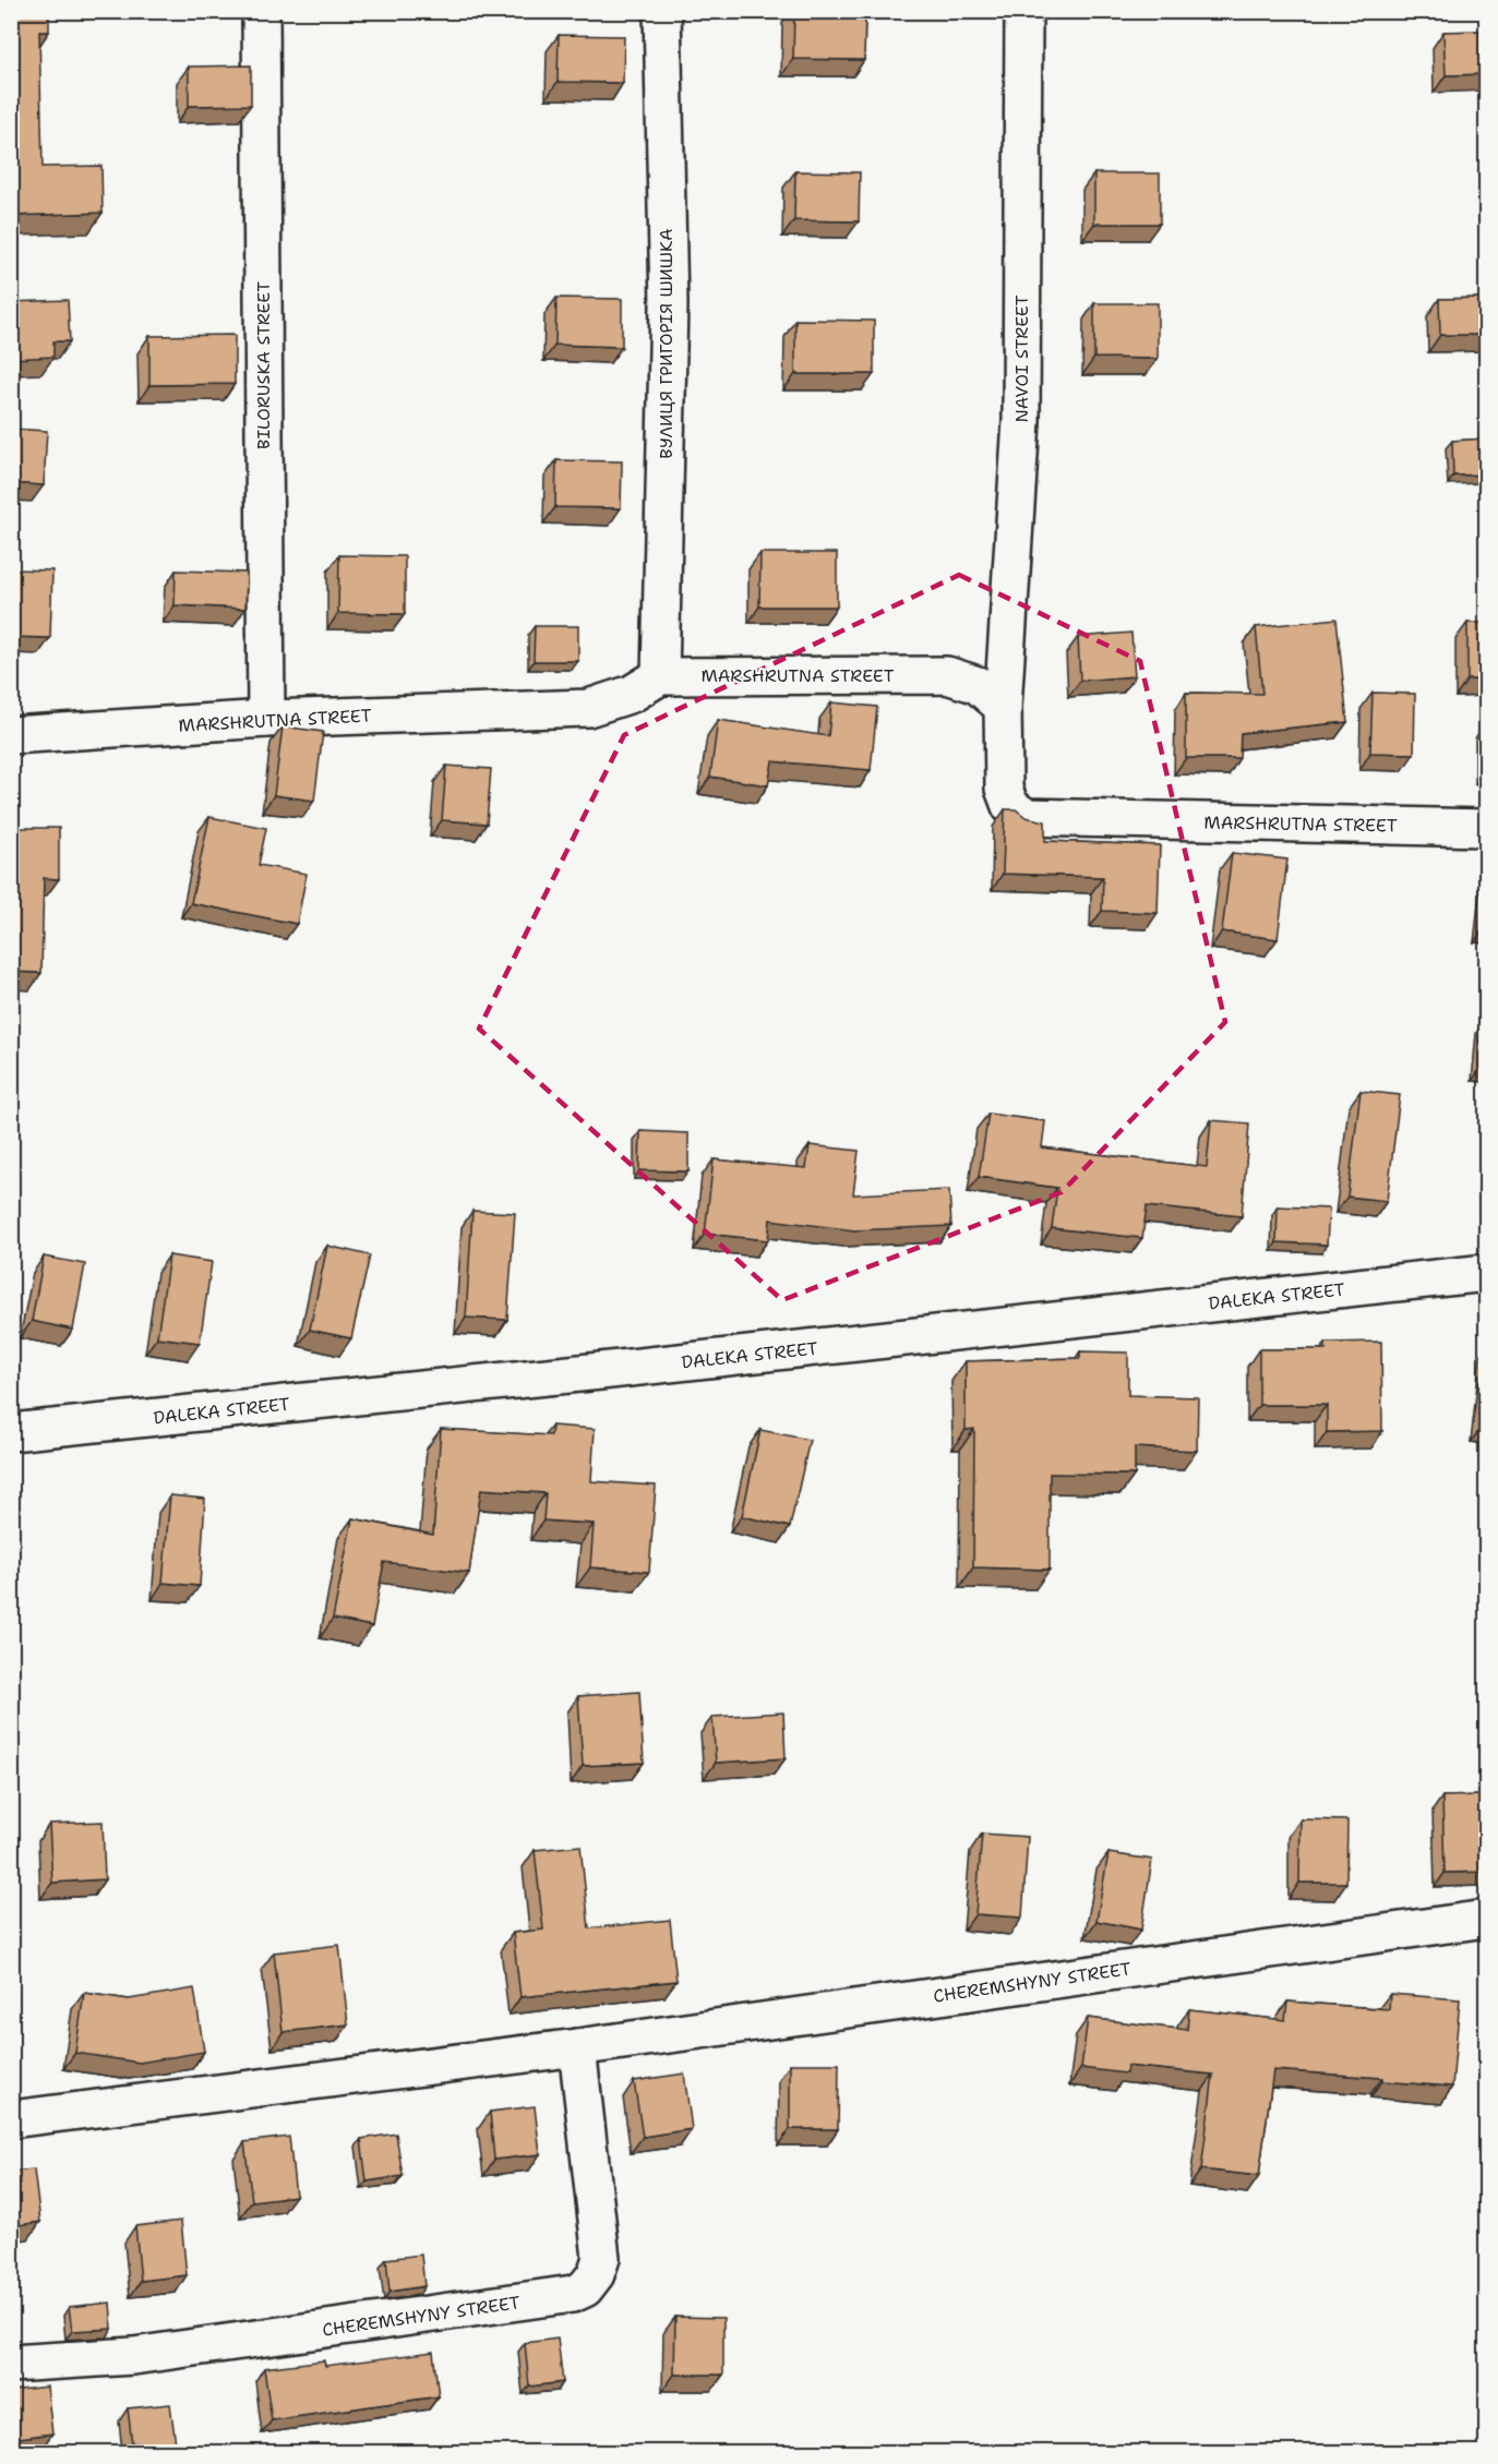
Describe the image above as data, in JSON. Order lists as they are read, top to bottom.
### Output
{
  "streets": {
    "street": [
      "ВУЛИЦЯ ГРИГОРІЯ ШИШКА",
      "NAVOI STREET",
      "BILORUSKA STREET",
      "MARSHRUTNA STREET",
      "DALEKA STREET",
      "CHEREMSHYNY STREET"
    ]
  },
  "crossings": [
    ["ВУЛИЦЯ ГРИГОРІЯ ШИШКА", "MARSHRUTNA STREET"],
    ["NAVOI STREET", "MARSHRUTNA STREET"],
    ["BILORUSKA STREET", "MARSHRUTNA STREET"]
  ]
}
